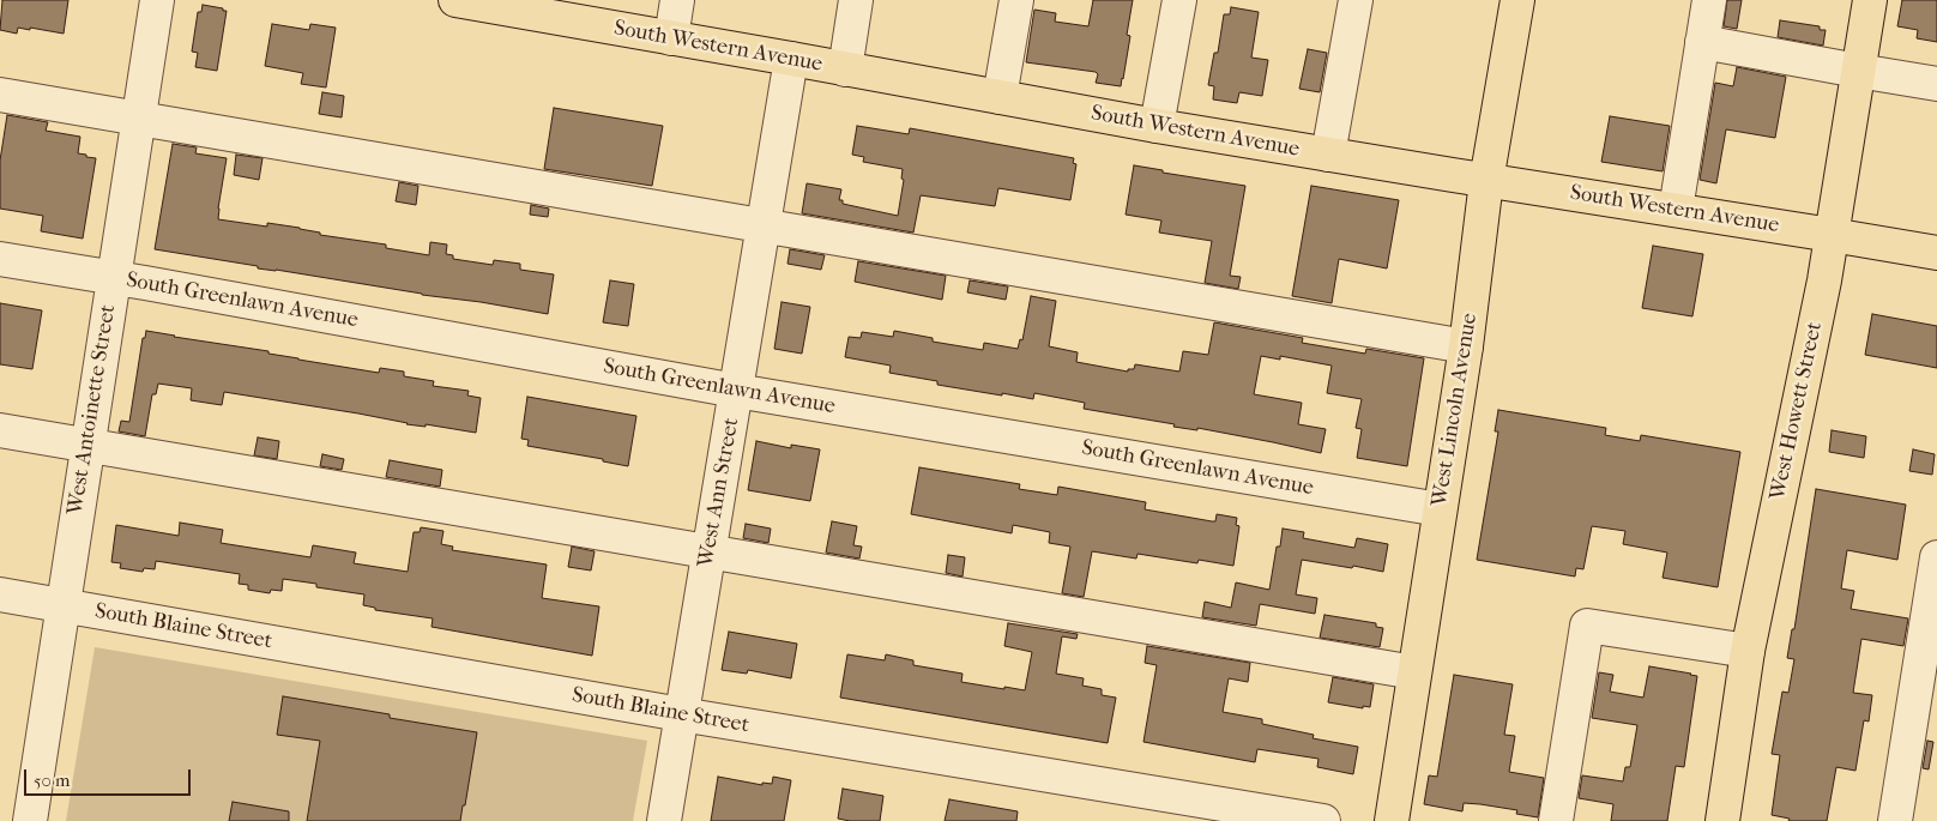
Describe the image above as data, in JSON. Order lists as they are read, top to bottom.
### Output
{
  "streets": {
    "main road": ["South Western Avenue", "West Lincoln Avenue", "West Howett Street"],
    "street": [
      "South Greenlawn Avenue",
      "West Antoinette Street",
      "West Ann Street",
      "South Blaine Street"
    ]
  },
  "crossings": [
    ["South Western Avenue", "West Lincoln Avenue"],
    ["South Western Avenue", "West Howett Street"],
    ["South Western Avenue", "West Ann Street"],
    ["South Greenlawn Avenue", "West Antoinette Street"],
    ["South Greenlawn Avenue", "West Lincoln Avenue"],
    ["South Greenlawn Avenue", "West Ann Street"],
    ["West Antoinette Street", "South Blaine Street"],
    ["West Ann Street", "South Blaine Street"]
  ],
  "scale_bar": "50 m"
}
